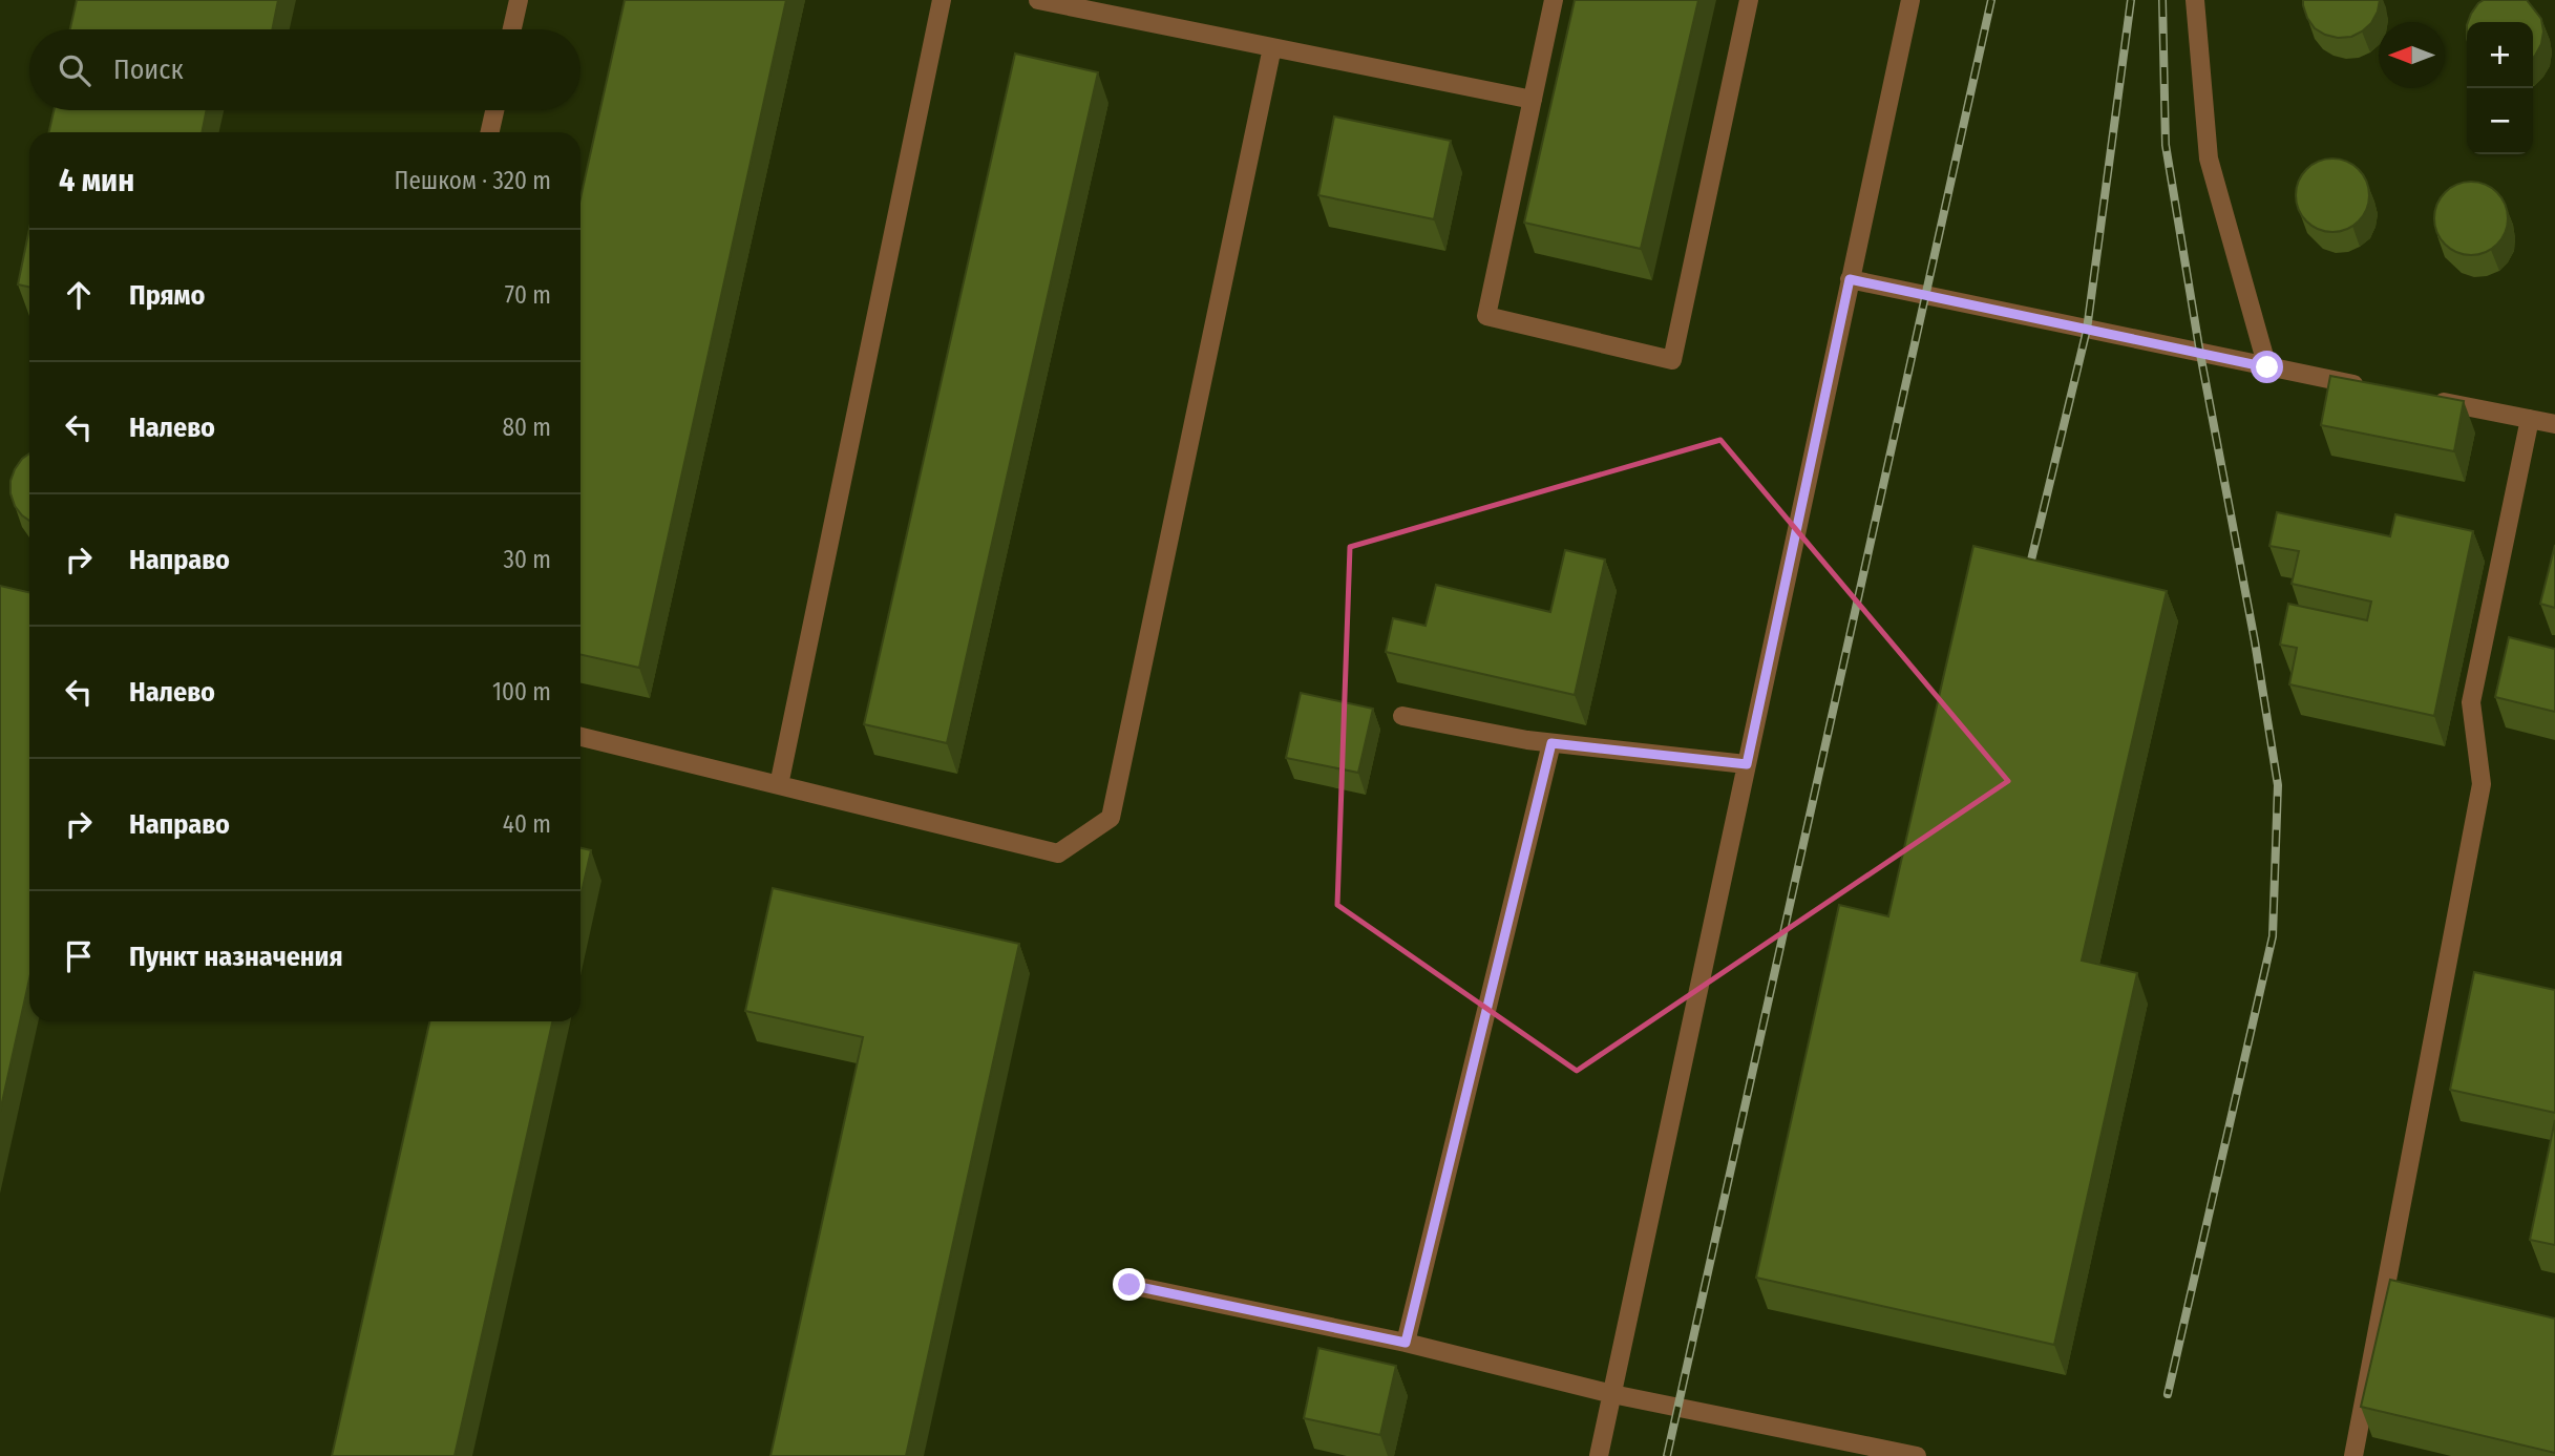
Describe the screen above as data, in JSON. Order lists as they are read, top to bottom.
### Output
{
  "north": "left",
  "page": {
    "map_buttons": ["+", "−"],
    "search": "Поиск",
    "heading": ["4 мин", "Пешком · 320 m"],
    "list": [
      ["Прямо", "70 m"],
      ["Налево", "80 m"],
      ["Направо", "30 m"],
      ["Налево", "100 m"],
      ["Направо", "40 m"],
      "Пункт назначения"
    ]
  }
}
